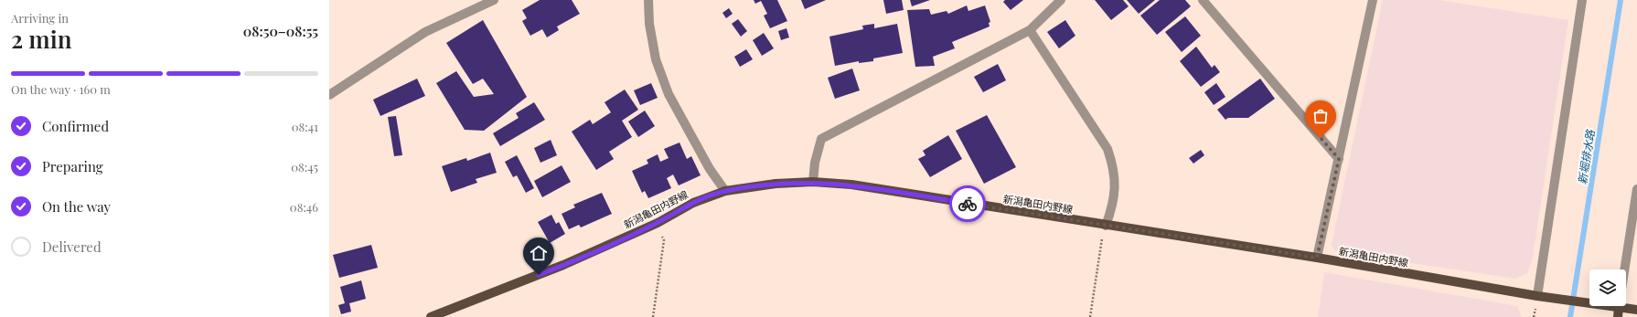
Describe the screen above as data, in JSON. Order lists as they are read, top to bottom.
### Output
{
  "streets": {
    "main road": ["新潟亀田内野線"]
  },
  "water": ["新堀排水路"],
  "page": {
    "heading": ["2 min", "Arriving in", "08:50–08:55"],
    "bar": "On the way · 160 m",
    "list": [
      ["Confirmed", "08:41"],
      ["Preparing", "08:45"],
      ["On the way", "08:46"],
      "Delivered"
    ]
  }
}
